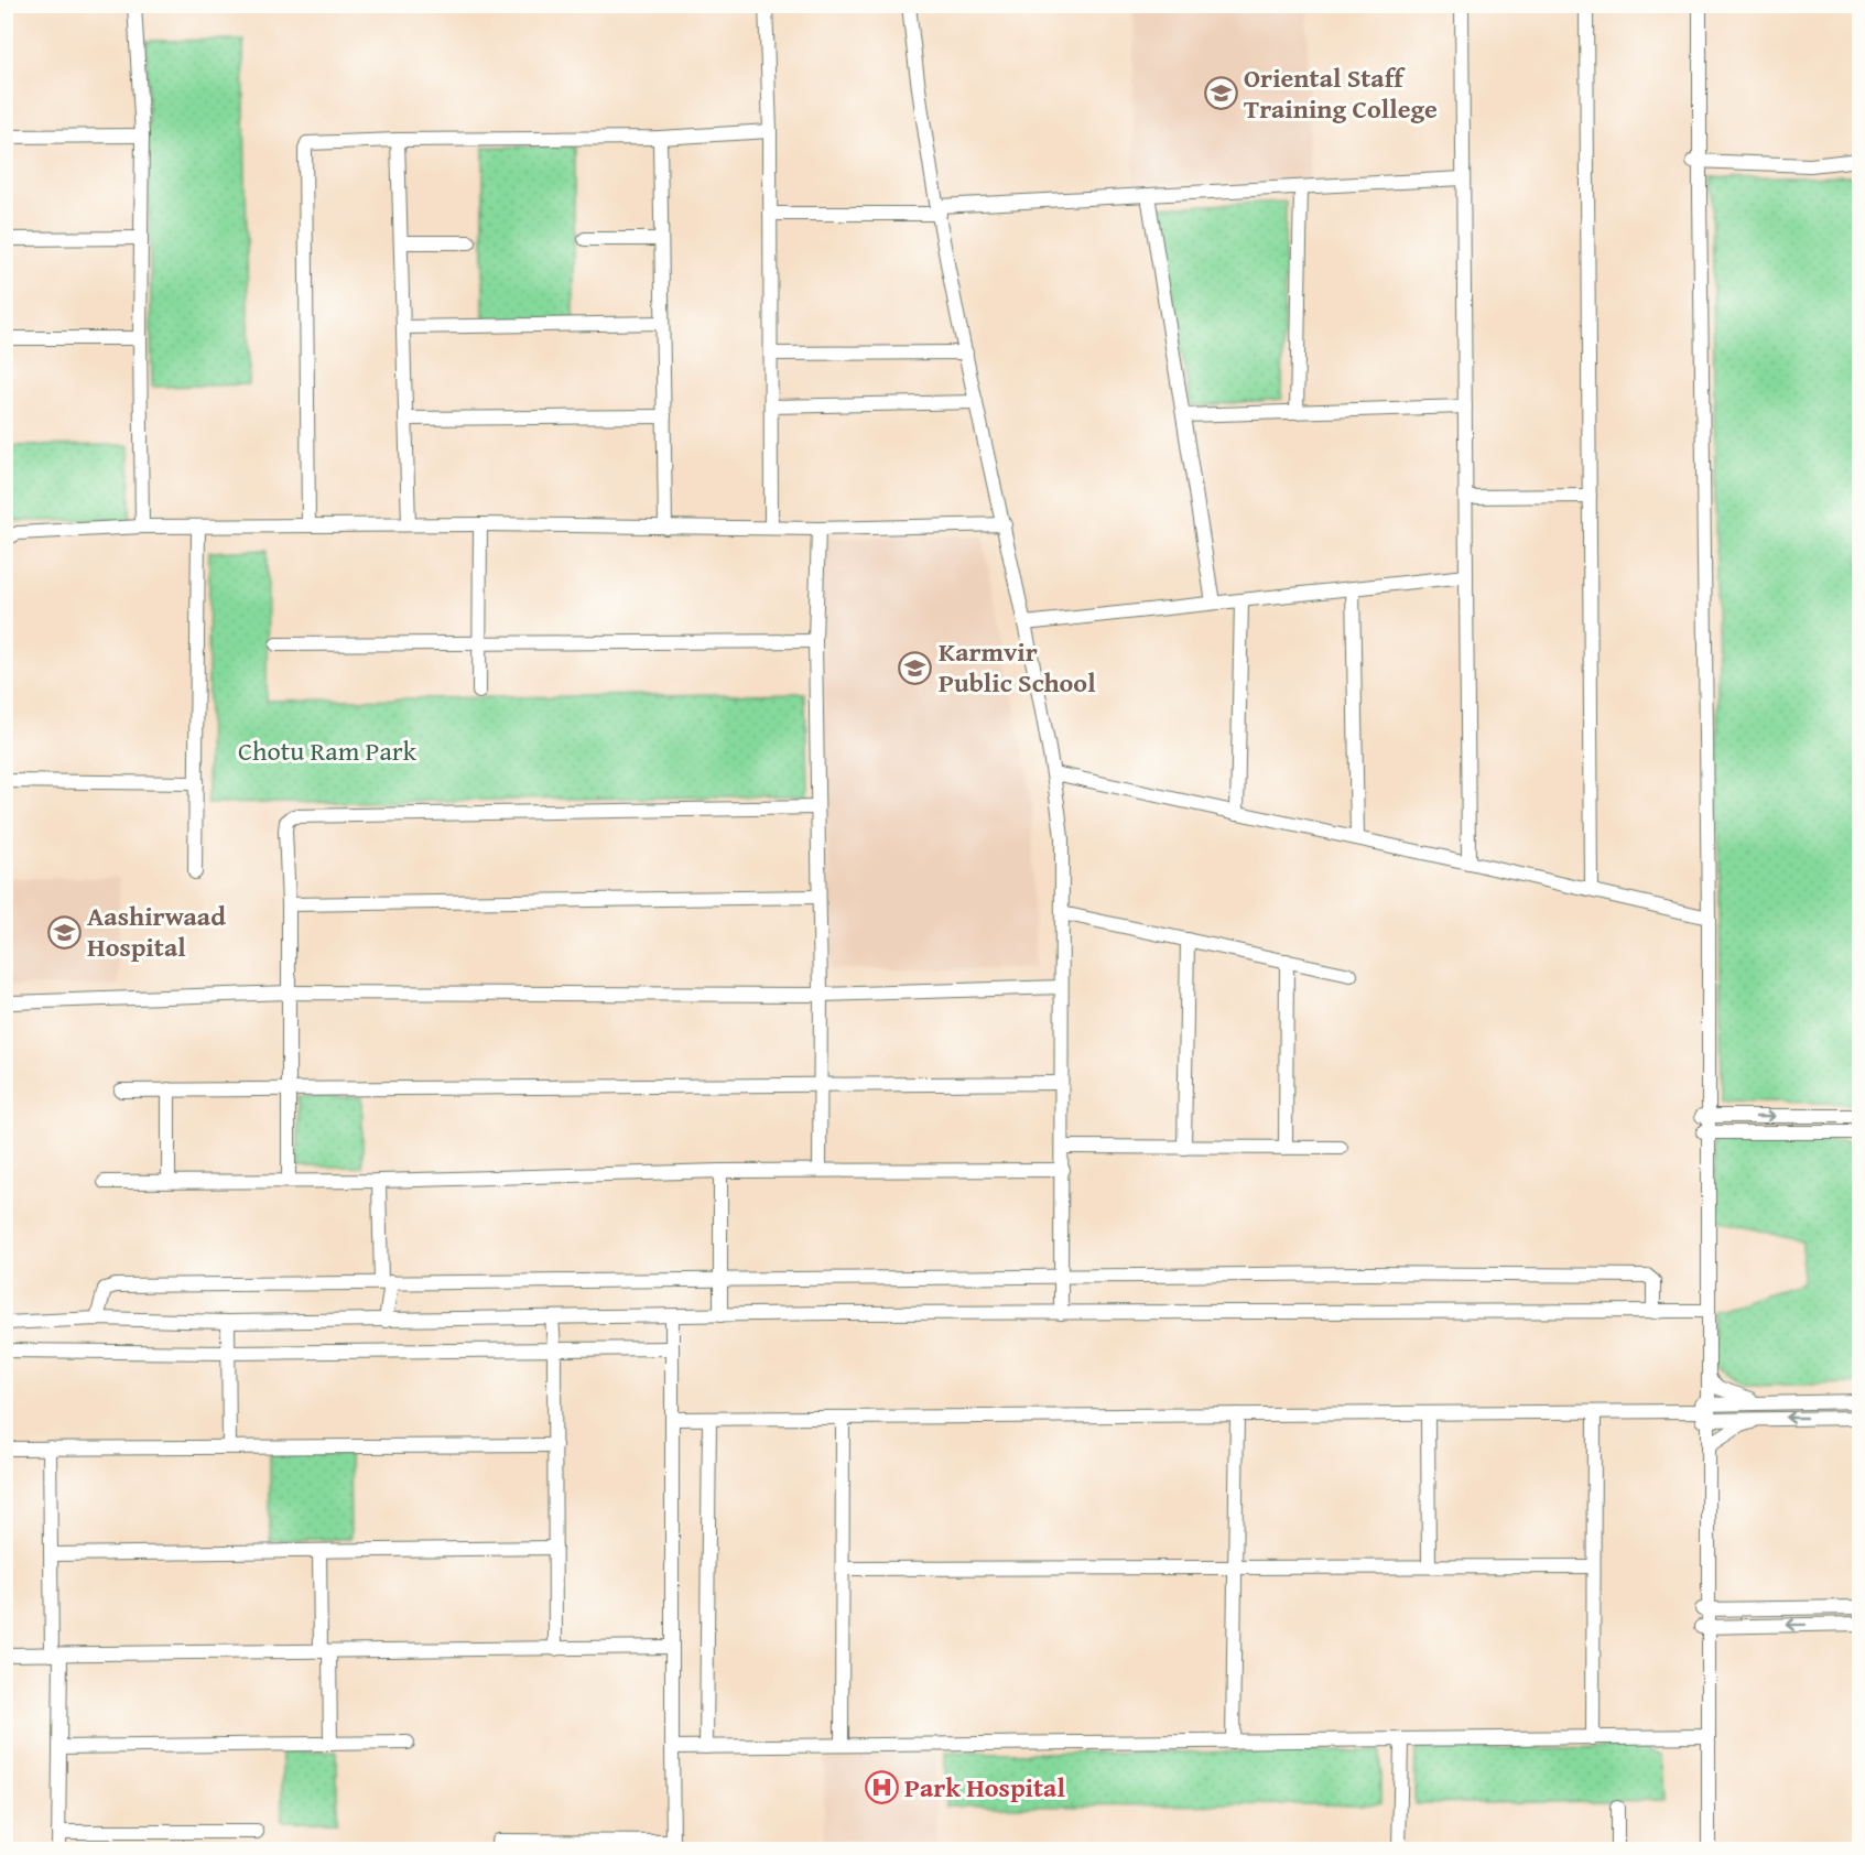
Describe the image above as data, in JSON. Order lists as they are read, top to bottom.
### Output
{
  "parks": ["Chotu Ram Park"],
  "places": {
    "school or university": ["Oriental Staff Training College", "Karmvir Public School", "Aashirwaad Hospital"],
    "hospital": ["Park Hospital"]
  }
}
